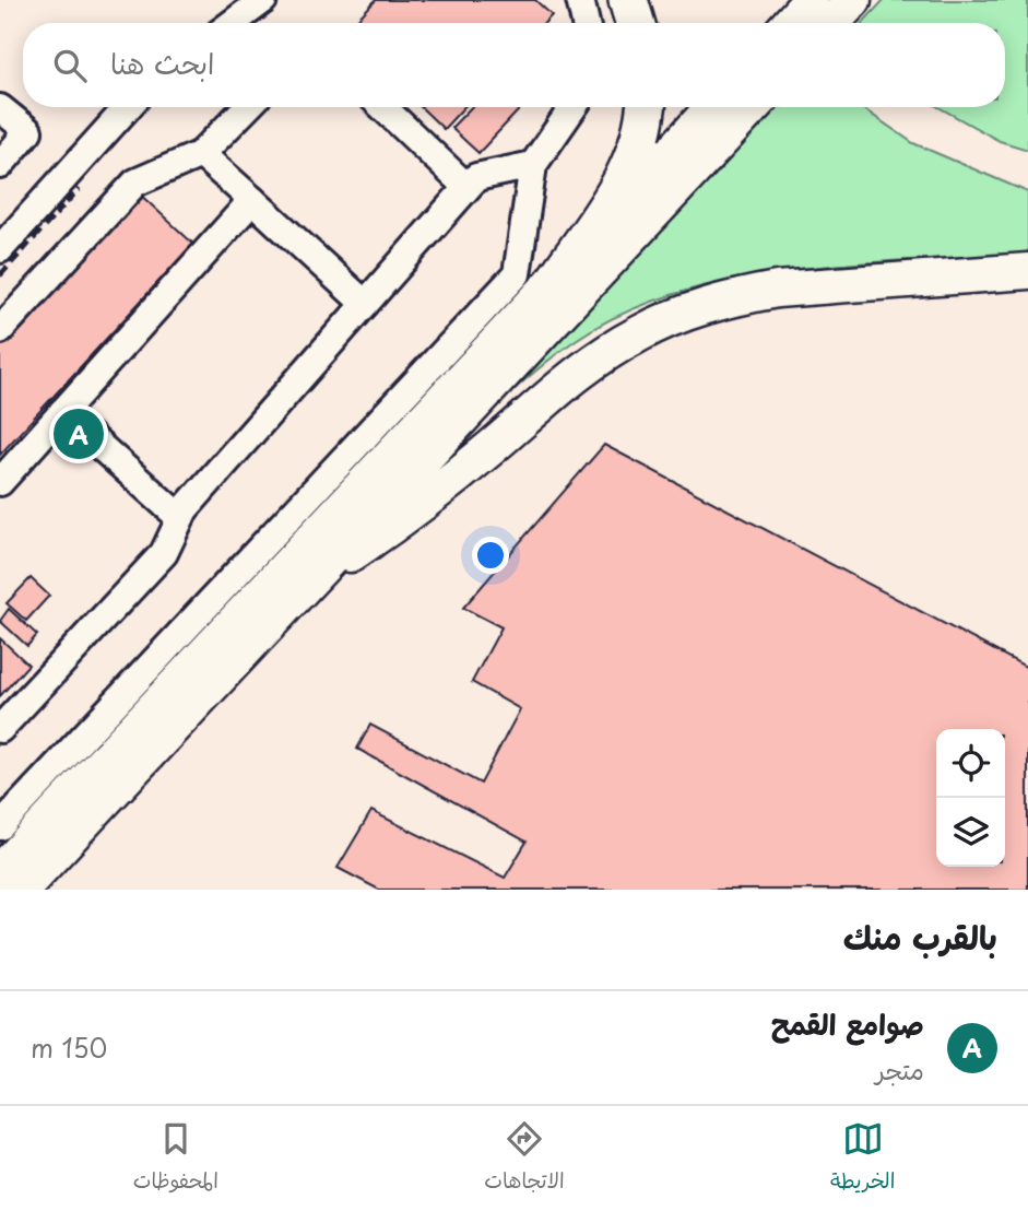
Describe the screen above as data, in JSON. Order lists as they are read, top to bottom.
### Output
{
  "page": {
    "search": "ابحث هنا",
    "pins": "A",
    "heading": "بالقرب منك",
    "list": [
      {
        "mark": "A",
        "name": "صوامع القمح",
        "note": "متجر",
        "value": "150 m"
      }
    ],
    "nav": ["الخريطة", "الاتجاهات", "المحفوظات"]
  }
}
